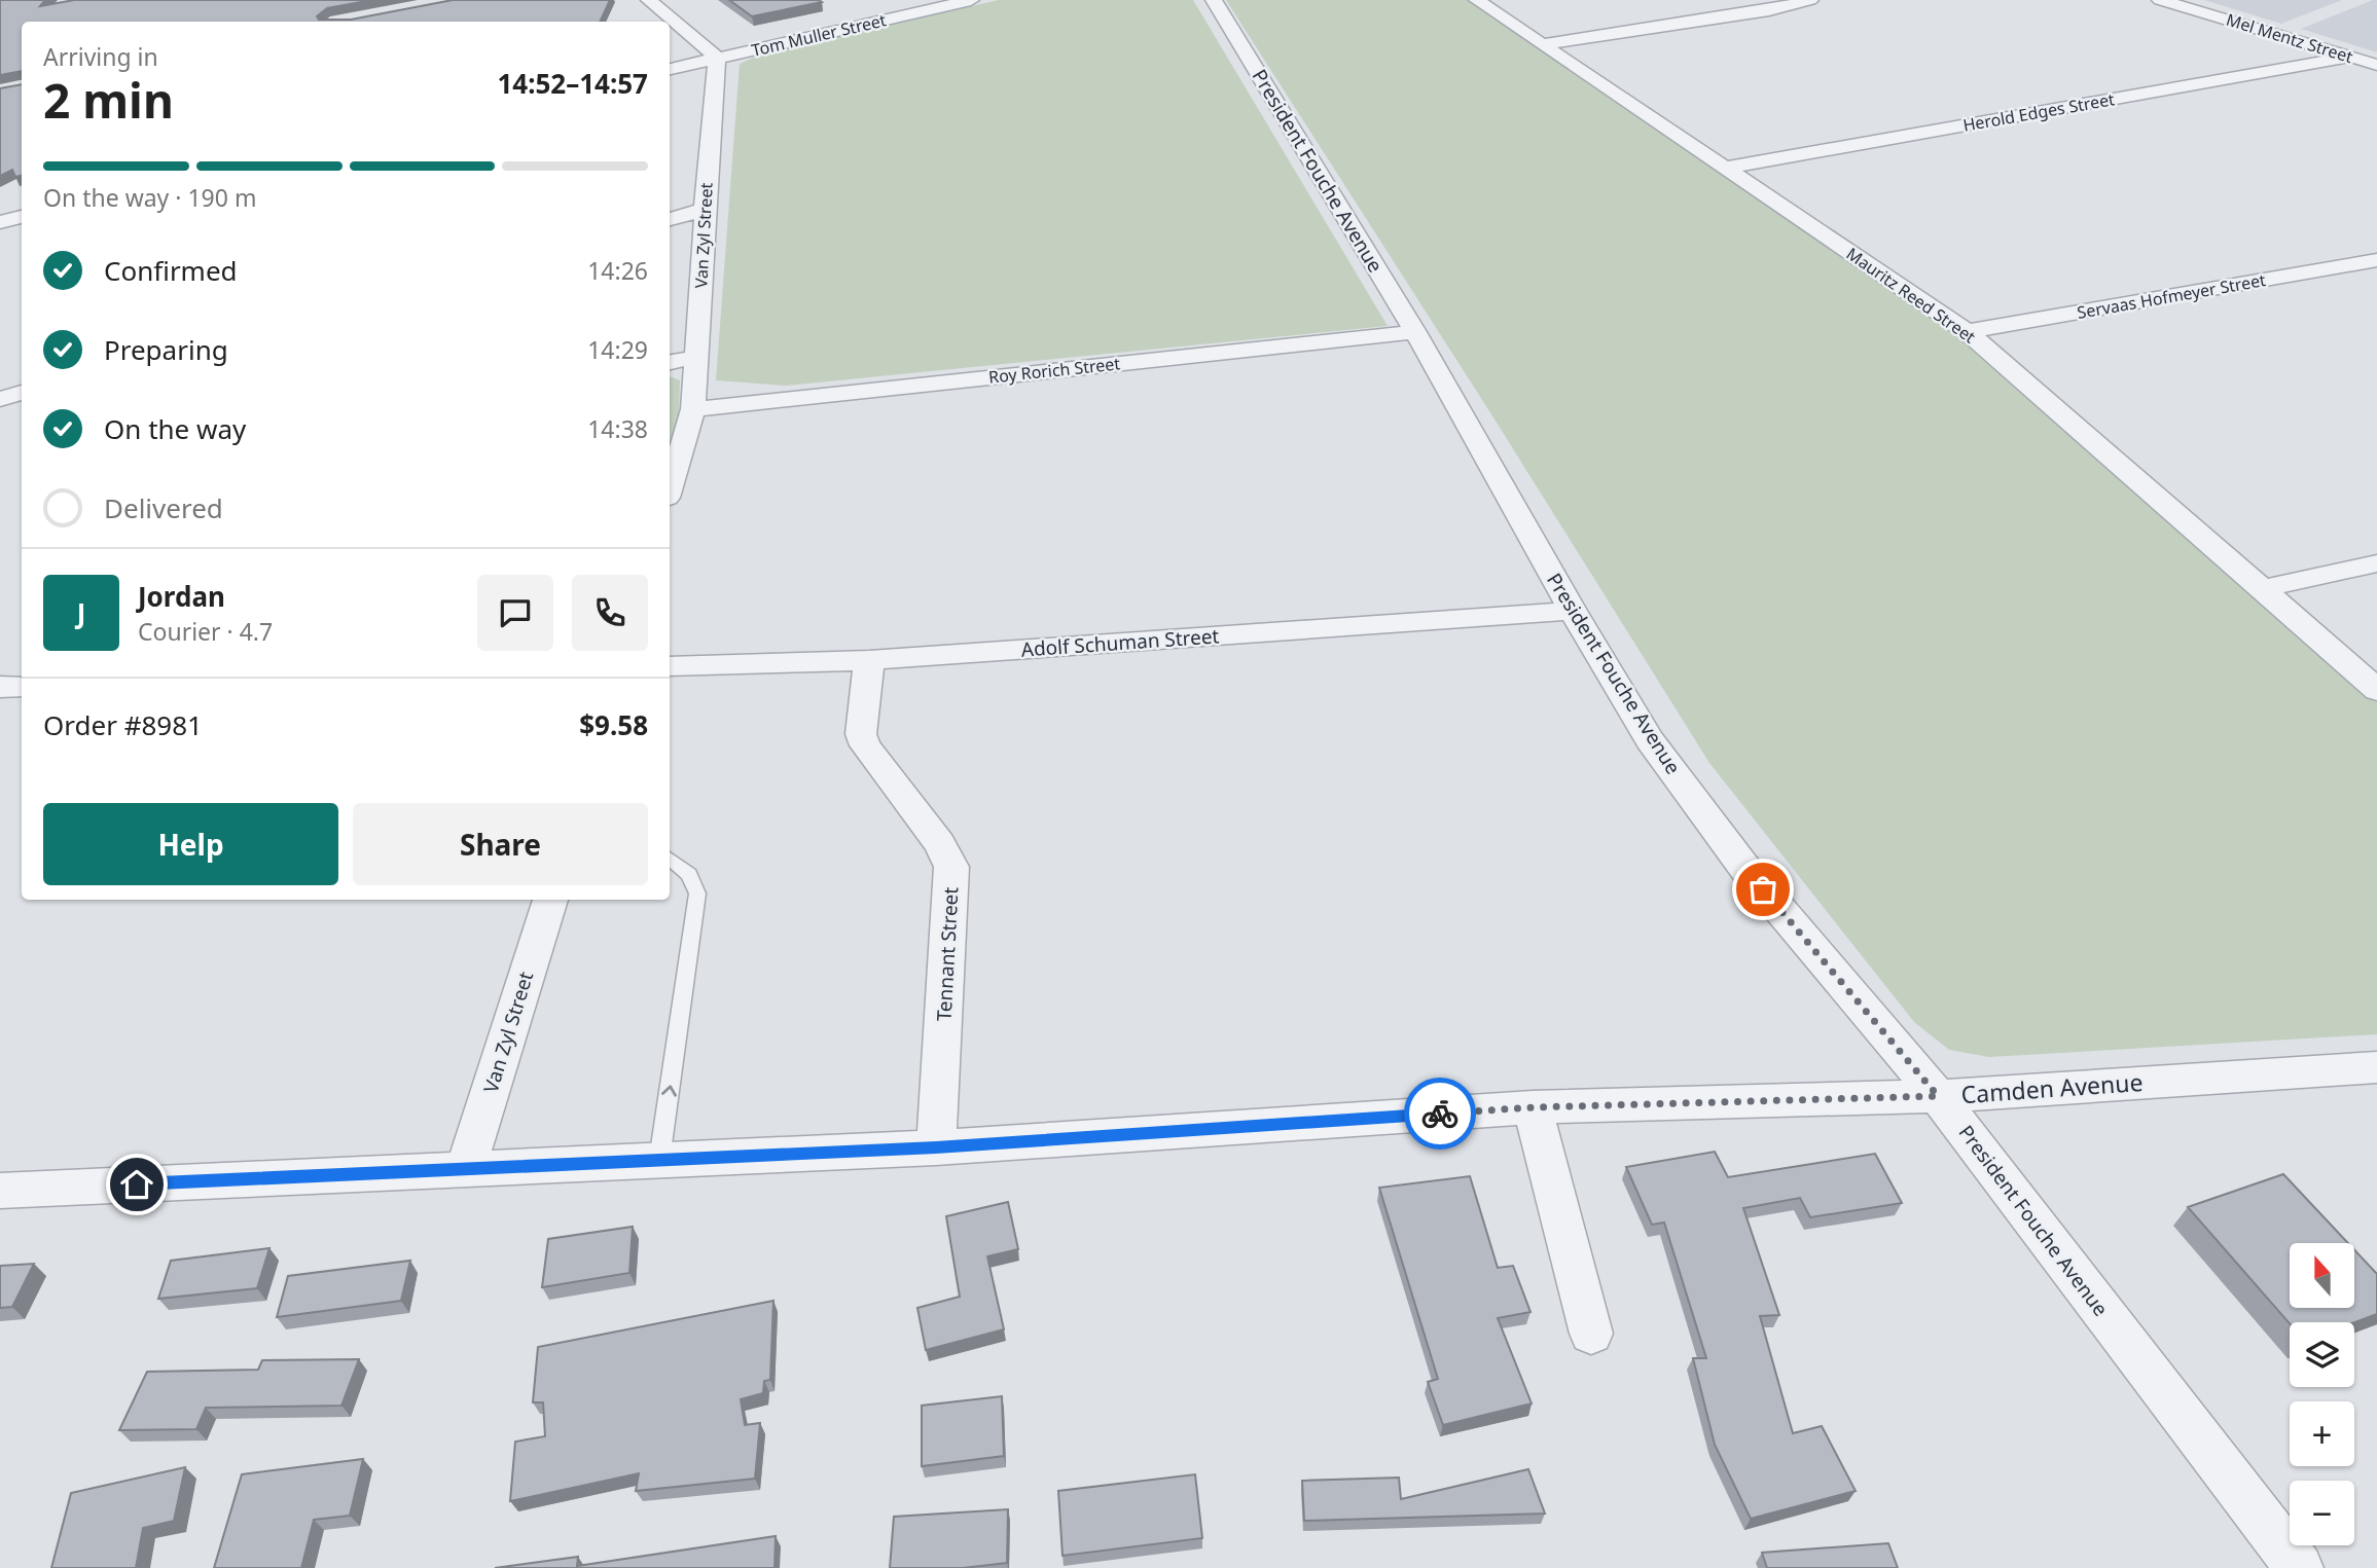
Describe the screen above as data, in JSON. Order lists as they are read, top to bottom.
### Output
{
  "streets": {
    "street": [
      "Tom Muller Street",
      "Mel Mentz Street",
      "Herold Edges Street",
      "President Fouche Avenue",
      "Van Zyl Street",
      "Mauritz Reed Street",
      "Servaas Hofmeyer Street",
      "Roy Rorich Street",
      "Adolf Schuman Street",
      "Tennant Street",
      "Camden Avenue"
    ]
  },
  "crossings": [
    ["Tom Muller Street", "Van Zyl Street"],
    ["Mel Mentz Street", "Herold Edges Street"],
    ["Herold Edges Street", "Mauritz Reed Street"],
    ["President Fouche Avenue", "Roy Rorich Street"],
    ["President Fouche Avenue", "Adolf Schuman Street"],
    ["President Fouche Avenue", "Camden Avenue"],
    ["Van Zyl Street", "Roy Rorich Street"],
    ["Van Zyl Street", "Camden Avenue"],
    ["Mauritz Reed Street", "Servaas Hofmeyer Street"],
    ["Adolf Schuman Street", "Tennant Street"],
    ["Tennant Street", "Camden Avenue"]
  ],
  "north": "top",
  "page": {
    "heading": ["2 min", "Arriving in", "14:52–14:57"],
    "panel": [
      "Jordan",
      "Courier · 4.7",
      "Order #8981",
      "$9.58"
    ],
    "bar": "On the way · 190 m",
    "list": [
      ["Confirmed", "14:26"],
      ["Preparing", "14:29"],
      ["On the way", "14:38"],
      "Delivered"
    ],
    "round": "J",
    "buttons": ["Help", "Share"],
    "map_buttons": ["+", "−"]
  }
}
